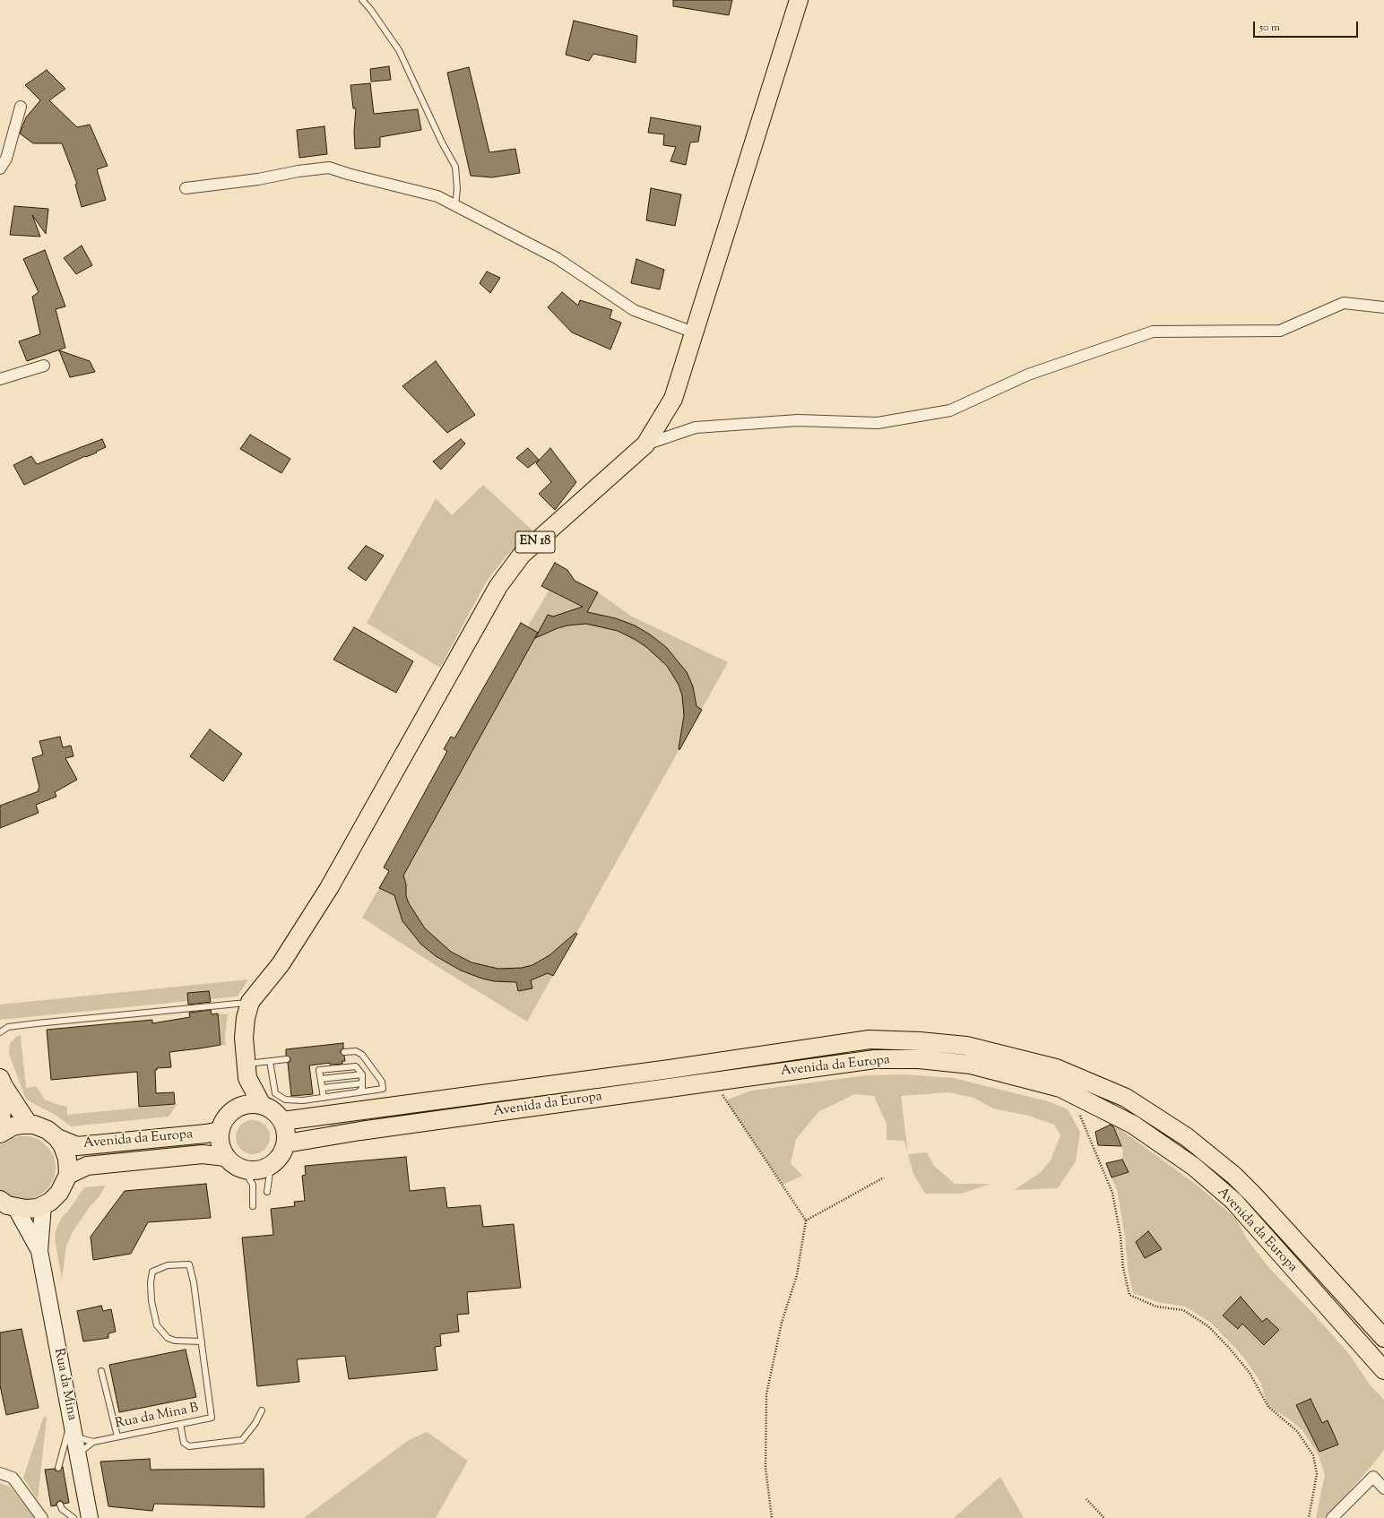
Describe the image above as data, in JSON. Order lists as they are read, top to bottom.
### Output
{
  "streets": {
    "main road": ["EN 18", "Avenida da Europa", "Rua da Mina"],
    "lane": ["Rua da Mina B"]
  },
  "crossings": [
    ["EN 18", "Avenida da Europa"],
    ["Rua da Mina", "Rua da Mina B"]
  ],
  "scale_bar": "50 m"
}
